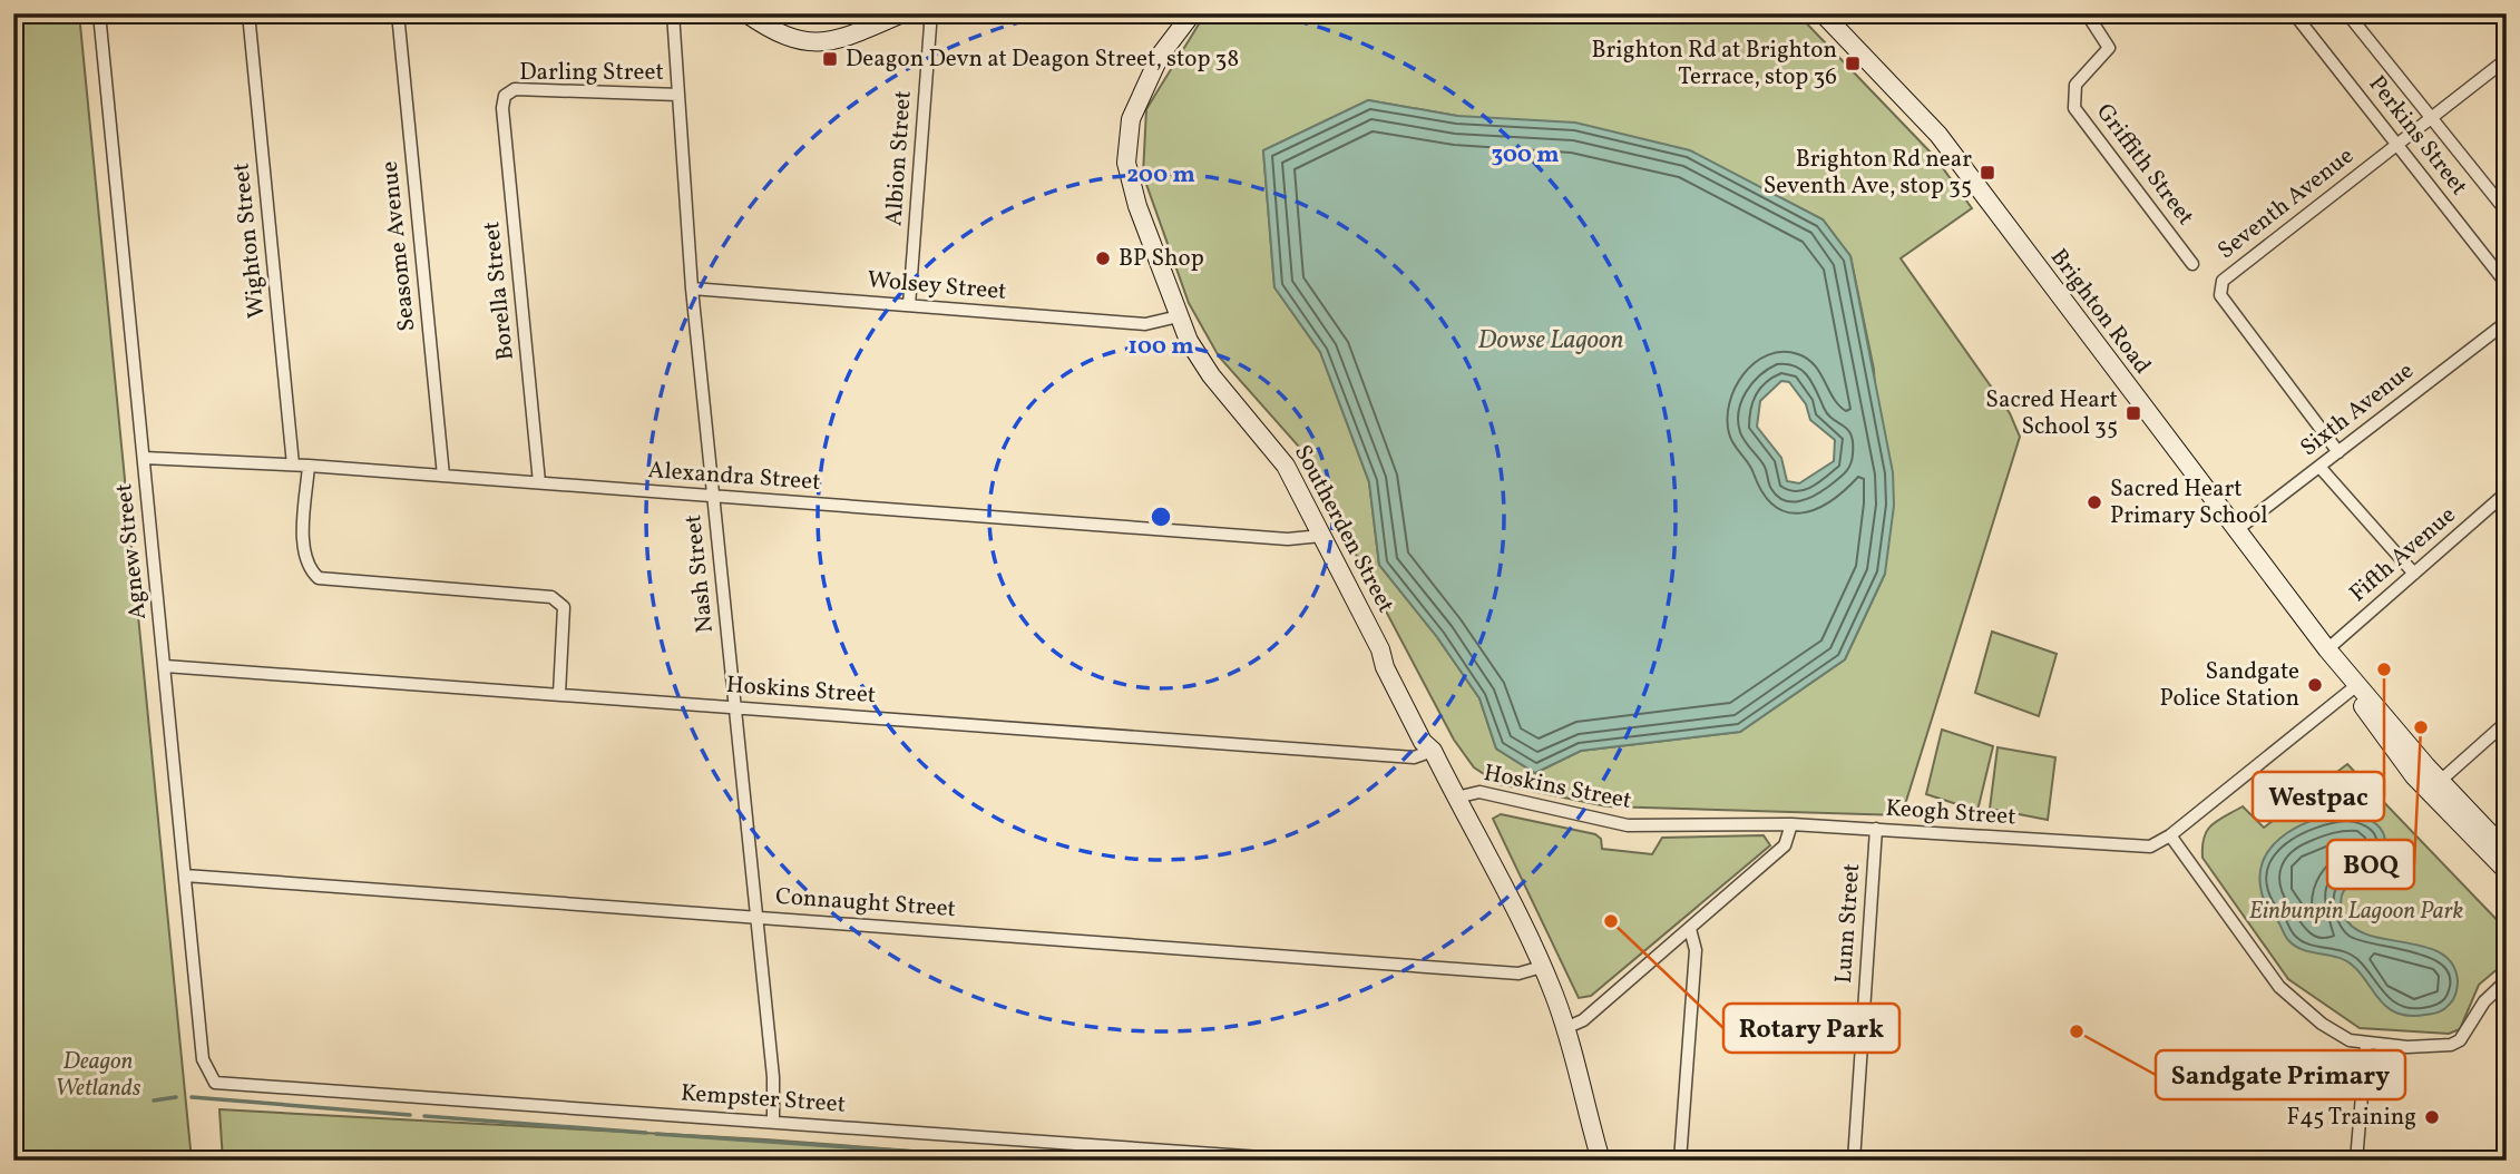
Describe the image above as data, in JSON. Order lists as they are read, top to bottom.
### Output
{
  "streets": {
    "main road": ["Brighton Road", "Southerden Street"],
    "street": [
      "Darling Street",
      "Perkins Street",
      "Albion Street",
      "Griffith Street",
      "Seventh Avenue",
      "Wighton Street",
      "Seasome Avenue",
      "Wolsey Street",
      "Borella Street",
      "Sixth Avenue",
      "Alexandra Street",
      "Agnew Street",
      "Fifth Avenue",
      "Nash Street",
      "Hoskins Street",
      "Keogh Street",
      "Connaught Street",
      "Lunn Street",
      "Kempster Street"
    ]
  },
  "crossings": [
    ["Darling Street", "Borella Street"],
    ["Darling Street", "Nash Street"],
    ["Perkins Street", "Seventh Avenue"],
    ["Albion Street", "Wolsey Street"],
    ["Seventh Avenue", "Sixth Avenue"],
    ["Wighton Street", "Alexandra Street"],
    ["Seasome Avenue", "Alexandra Street"],
    ["Wolsey Street", "Southerden Street"],
    ["Wolsey Street", "Nash Street"],
    ["Borella Street", "Alexandra Street"],
    ["Brighton Road", "Sixth Avenue"],
    ["Brighton Road", "Fifth Avenue"],
    ["Brighton Road", "Keogh Street"],
    ["Alexandra Street", "Southerden Street"],
    ["Alexandra Street", "Agnew Street"],
    ["Alexandra Street", "Nash Street"],
    ["Southerden Street", "Hoskins Street"],
    ["Southerden Street", "Connaught Street"],
    ["Agnew Street", "Hoskins Street"],
    ["Agnew Street", "Connaught Street"],
    ["Agnew Street", "Kempster Street"],
    ["Nash Street", "Hoskins Street"],
    ["Nash Street", "Connaught Street"],
    ["Nash Street", "Kempster Street"],
    ["Hoskins Street", "Keogh Street"],
    ["Keogh Street", "Lunn Street"]
  ],
  "water": ["Dowse Lagoon"],
  "parks": ["Einbunpin Lagoon Park", "Deagon Wetlands"],
  "places": {
    "transit": [
      "Deagon Devn at Deagon Street, stop 38",
      "Brighton Rd at Brighton Terrace, stop 36",
      "Brighton Rd near Seventh Ave, stop 35",
      "Sacred Heart School 35"
    ],
    "other": [
      "BP Shop",
      "Sacred Heart Primary School",
      "Westpac",
      "Sandgate Police Station",
      "BOQ",
      "Rotary Park",
      "Sandgate Primary",
      "F45 Training"
    ]
  },
  "rings": ["300 m", "200 m", "100 m"]
}
